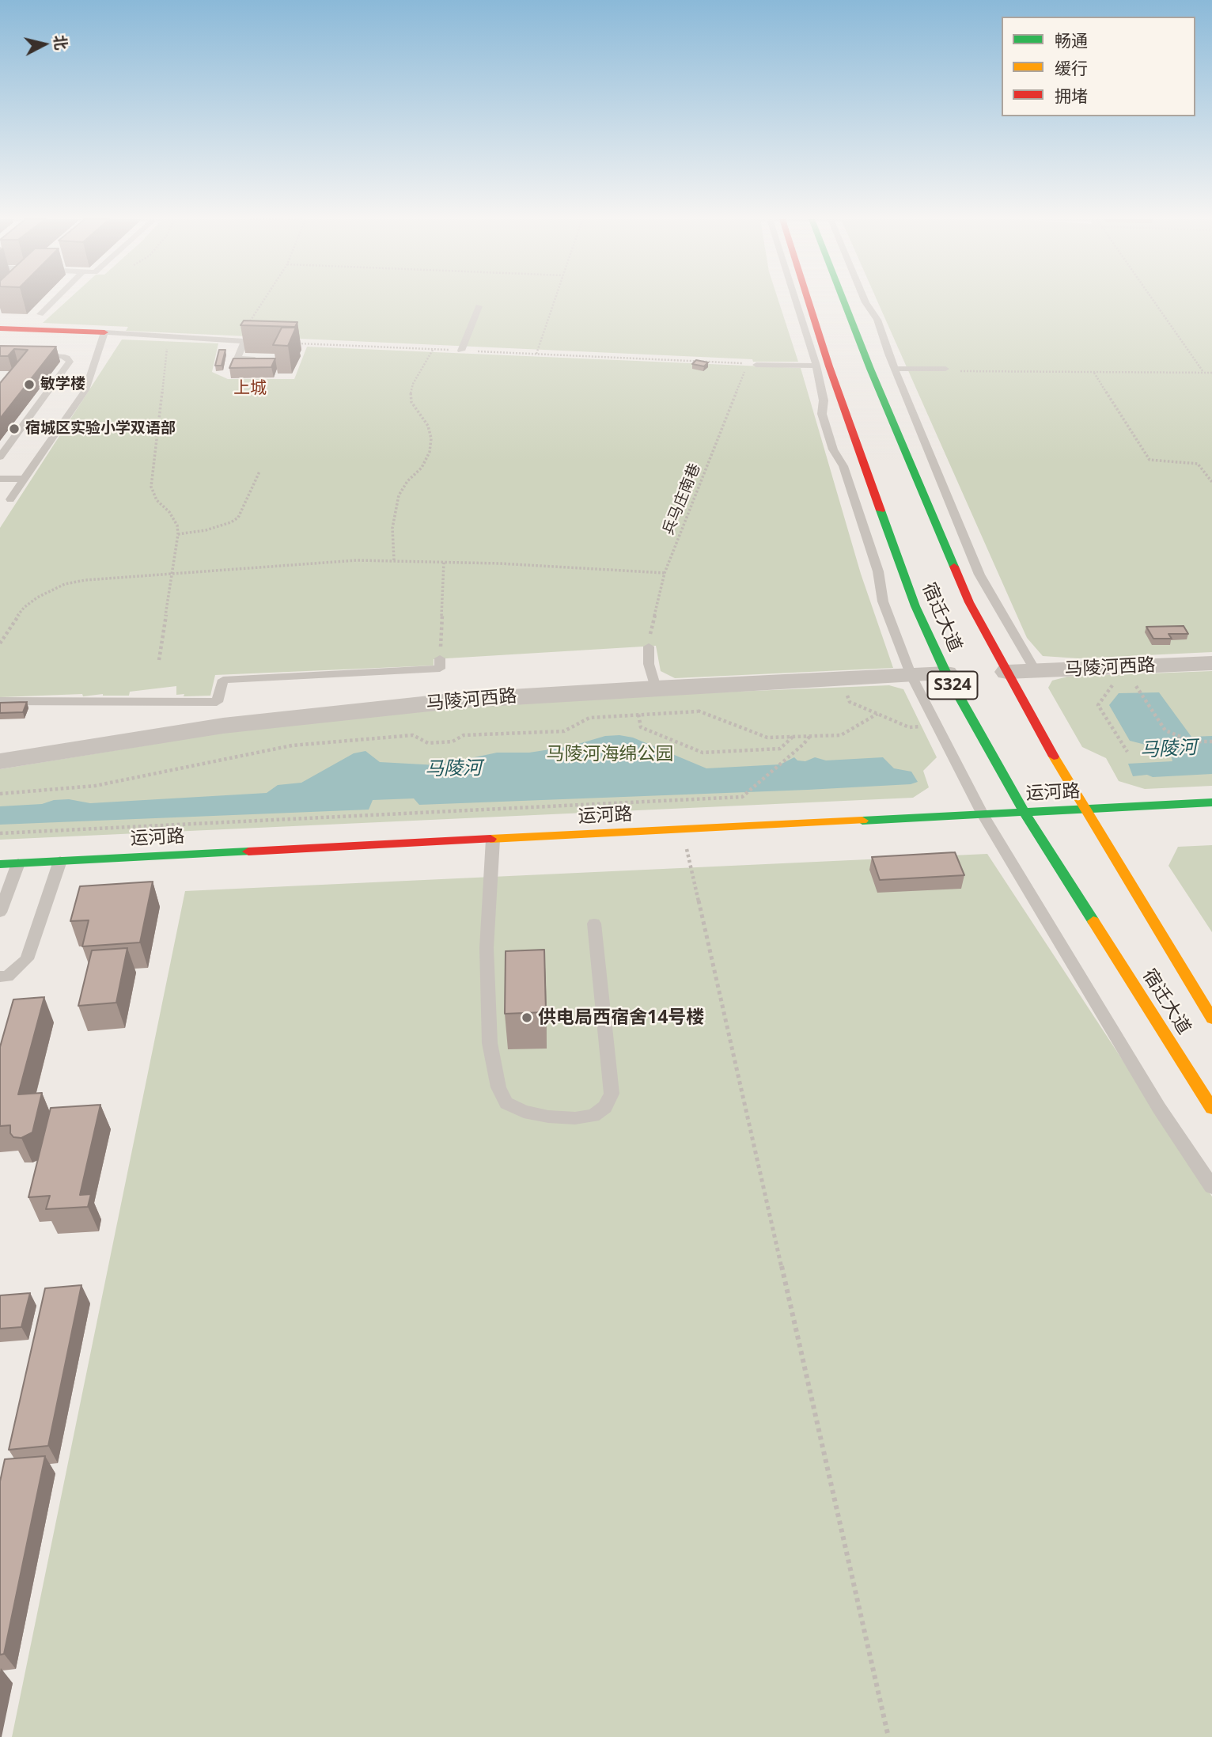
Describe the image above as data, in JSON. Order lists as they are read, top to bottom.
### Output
{
  "streets": {
    "main road": ["宿迁大道", "S324", "运河路"],
    "street": ["马陵河西路"],
    "path": ["兵马庄南巷"]
  },
  "crossings": [
    ["宿迁大道", "马陵河西路"],
    ["宿迁大道", "运河路"]
  ],
  "districts": ["上城"],
  "water": ["马陵河"],
  "parks": ["马陵河海绵公园"],
  "places": ["敏学楼", "宿城区实验小学双语部", "供电局西宿舍14号楼"],
  "legend": ["畅通", "缓行", "拥堵"],
  "north": "right"
}
